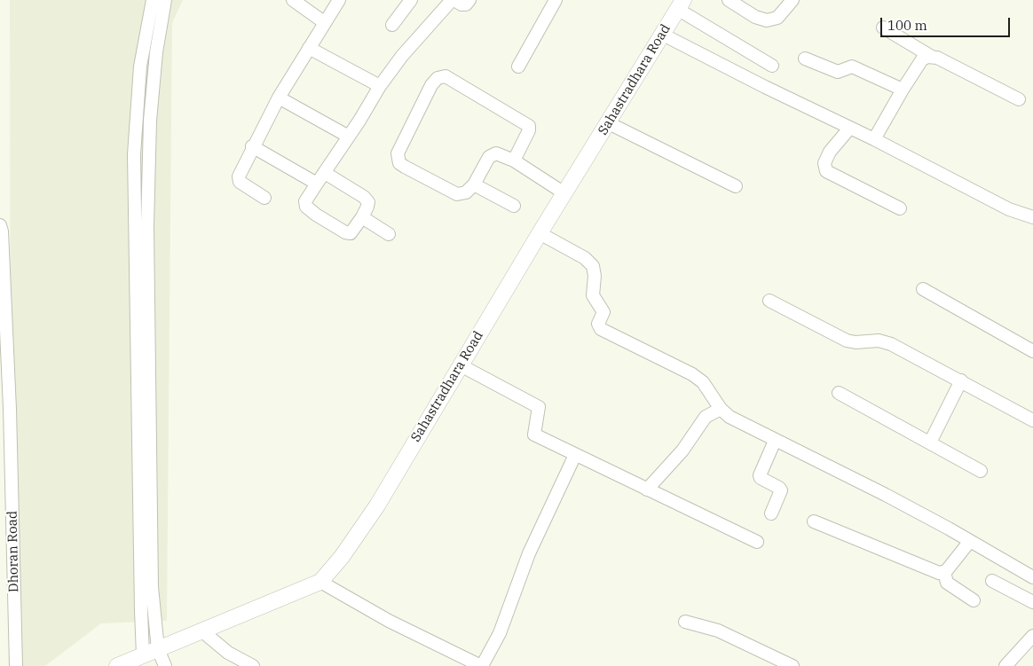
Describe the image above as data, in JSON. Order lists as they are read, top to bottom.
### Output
{
  "streets": {
    "main road": ["Sahastradhara Road"],
    "street": ["Dhoran Road"]
  },
  "scale_bar": "100 m"
}
